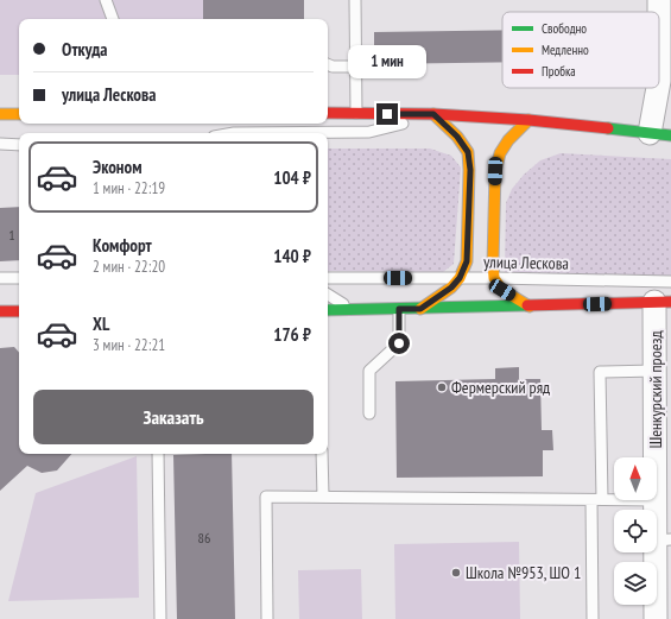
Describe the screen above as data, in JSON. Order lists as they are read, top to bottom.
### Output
{
  "streets": {
    "street": ["Шенкурский проезд"],
    "lane": ["улица Лескова"]
  },
  "places": ["Фермерский ряд", "Школа №953, ШО 1"],
  "house_numbers": ["1", "86"],
  "legend": ["Свободно", "Медленно", "Пробка"],
  "north": "top",
  "page": {
    "banner": ["Откуда", "улица Лескова"],
    "bubble": "1 мин",
    "list": [
      {
        "name": "Эконом",
        "note": "1 мин · 22:19",
        "value": "104 ₽"
      },
      {
        "name": "Комфорт",
        "note": "2 мин · 22:20",
        "value": "140 ₽"
      },
      {
        "name": "XL",
        "note": "3 мин · 22:21",
        "value": "176 ₽"
      }
    ],
    "buttons": "Заказать"
  }
}
